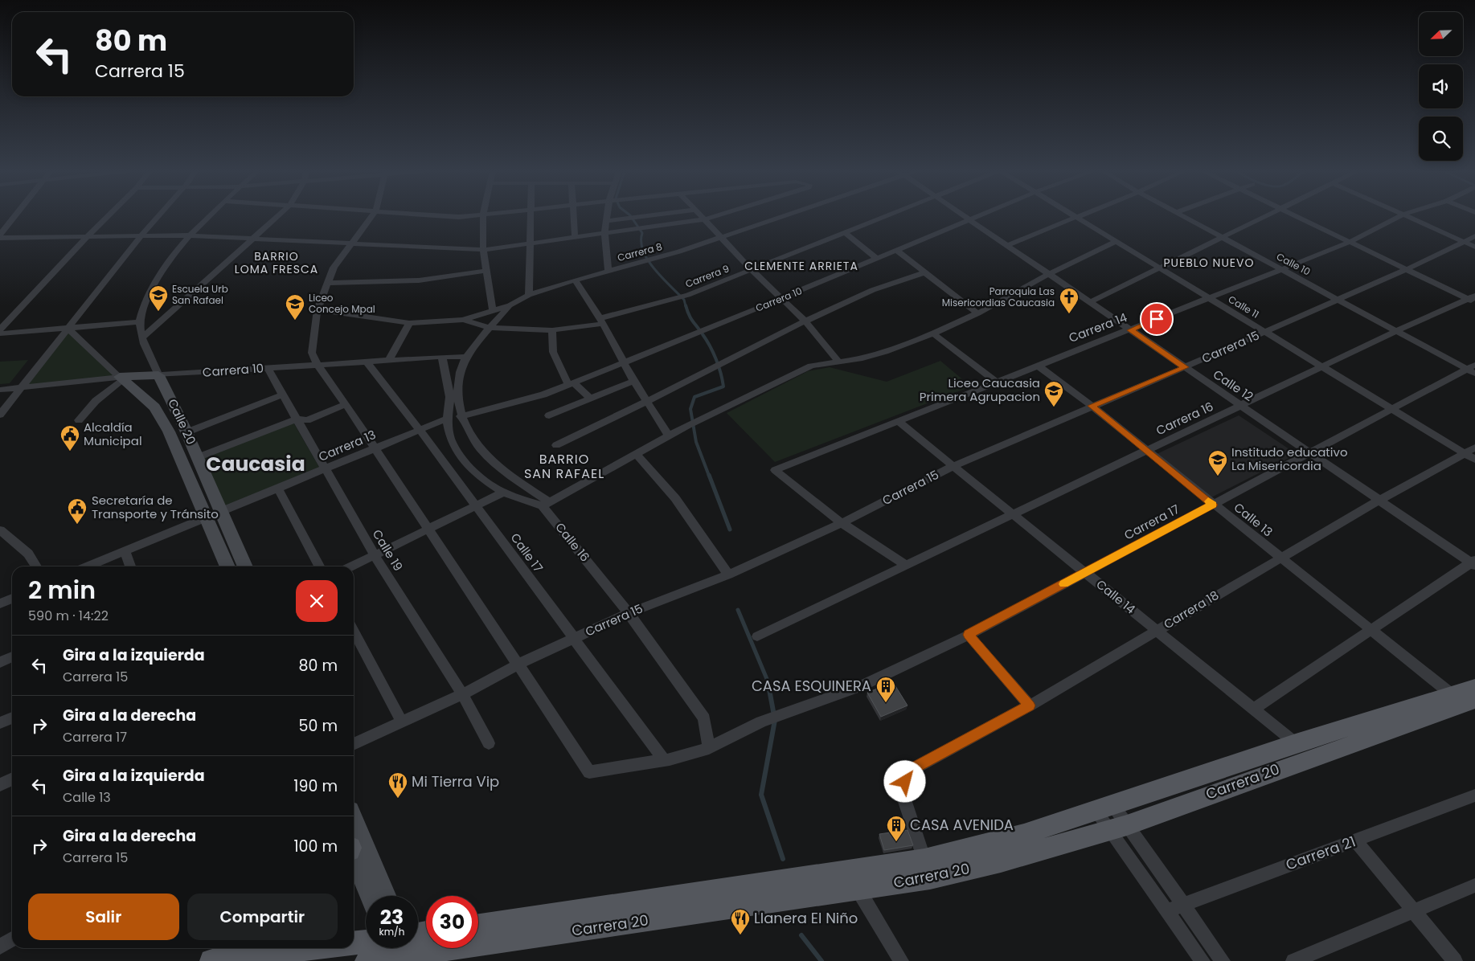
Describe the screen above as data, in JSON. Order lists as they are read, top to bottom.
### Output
{
  "streets": {
    "main road": ["Carrera 20"],
    "street": [
      "Carrera 8",
      "Calle 10",
      "Carrera 9",
      "Carrera 10",
      "Calle 11",
      "Carrera 14",
      "Carrera 15",
      "Calle 12",
      "Carrera 16",
      "Calle 20",
      "Carrera 13",
      "Calle 13",
      "Carrera 17",
      "Calle 16",
      "Calle 19",
      "Calle 17",
      "Calle 14",
      "Carrera 18",
      "Carrera 21"
    ]
  },
  "crossings": [
    ["Carrera 8", "Calle 16"],
    ["Calle 10", "Carrera 14"],
    ["Calle 10", "Carrera 15"],
    ["Calle 10", "Carrera 16"],
    ["Calle 10", "Carrera 17"],
    ["Carrera 9", "Calle 16"],
    ["Carrera 10", "Calle 12"],
    ["Carrera 10", "Calle 20"],
    ["Carrera 10", "Calle 16"],
    ["Carrera 10", "Calle 19"],
    ["Carrera 10", "Calle 17"],
    ["Calle 11", "Carrera 14"],
    ["Calle 11", "Carrera 15"],
    ["Calle 11", "Carrera 16"],
    ["Calle 11", "Carrera 17"],
    ["Calle 11", "Carrera 18"],
    ["Carrera 14", "Carrera 15"],
    ["Carrera 14", "Calle 12"],
    ["Carrera 14", "Calle 13"],
    ["Carrera 14", "Calle 14"],
    ["Carrera 15", "Calle 12"],
    ["Carrera 15", "Calle 13"],
    ["Carrera 15", "Carrera 17"],
    ["Carrera 15", "Calle 16"],
    ["Carrera 15", "Calle 19"],
    ["Carrera 15", "Calle 17"],
    ["Carrera 15", "Calle 14"],
    ["Calle 12", "Carrera 16"],
    ["Calle 12", "Carrera 17"],
    ["Calle 12", "Carrera 18"],
    ["Carrera 16", "Calle 13"],
    ["Carrera 16", "Calle 14"],
    ["Calle 20", "Carrera 13"],
    ["Carrera 13", "Calle 19"],
    ["Carrera 13", "Calle 17"],
    ["Calle 13", "Carrera 17"],
    ["Calle 13", "Carrera 18"],
    ["Calle 13", "Carrera 20"],
    ["Carrera 17", "Calle 16"],
    ["Carrera 17", "Calle 17"],
    ["Carrera 17", "Calle 14"],
    ["Calle 14", "Carrera 18"],
    ["Calle 14", "Carrera 20"],
    ["Carrera 18", "Carrera 20"]
  ],
  "districts": [
    "BARRIO LOMA FRESCA",
    "PUEBLO NUEVO",
    "CLEMENTE ARRIETA",
    "BARRIO SAN RAFAEL",
    "Caucasia"
  ],
  "places": {
    "school or university": [
      "Escuela Urb San Rafael",
      "Liceo Concejo Mpal",
      "Liceo Caucasia Primera Agrupacion",
      "Institudo educativo La Misericordia"
    ],
    "church": ["Parroquia Las Misericordias Caucasia"],
    "public building": ["Alcaldía Municipal", "Secretaría de Transporte y Tránsito"],
    "building": ["CASA ESQUINERA", "CASA AVENIDA"],
    "restaurant": ["Mi Tierra Vip", "Llanera El Niño"]
  },
  "north": "bottom left",
  "page": {
    "turn": ["80 m", "Carrera 15"],
    "heading": ["2 min", "590 m · 14:22"],
    "list": [
      {
        "name": "Gira a la izquierda",
        "note": "Carrera 15",
        "value": "80 m"
      },
      {
        "name": "Gira a la derecha",
        "note": "Carrera 17",
        "value": "50 m"
      },
      {
        "name": "Gira a la izquierda",
        "note": "Calle 13",
        "value": "190 m"
      },
      {
        "name": "Gira a la derecha",
        "note": "Carrera 15",
        "value": "100 m"
      }
    ],
    "buttons": ["Salir", "Compartir"],
    "speed": "23 km/h",
    "limit": "30"
  }
}
